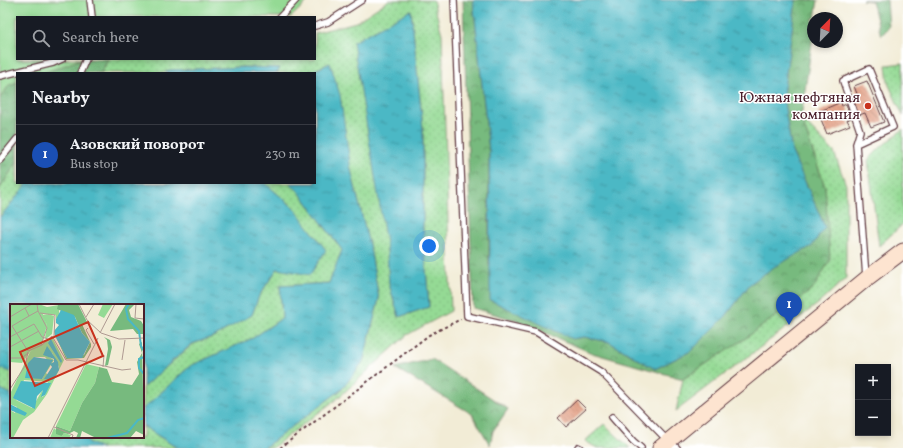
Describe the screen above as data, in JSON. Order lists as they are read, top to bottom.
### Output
{
  "places": ["Южная нефтяная компания"],
  "north": "top right",
  "page": {
    "search": "Search here",
    "heading": "Nearby",
    "list": [
      {
        "mark": "1",
        "name": "Азовский поворот",
        "note": "Bus stop",
        "value": "230 m"
      }
    ],
    "pins": "1",
    "map_buttons": ["+", "−"]
  }
}
